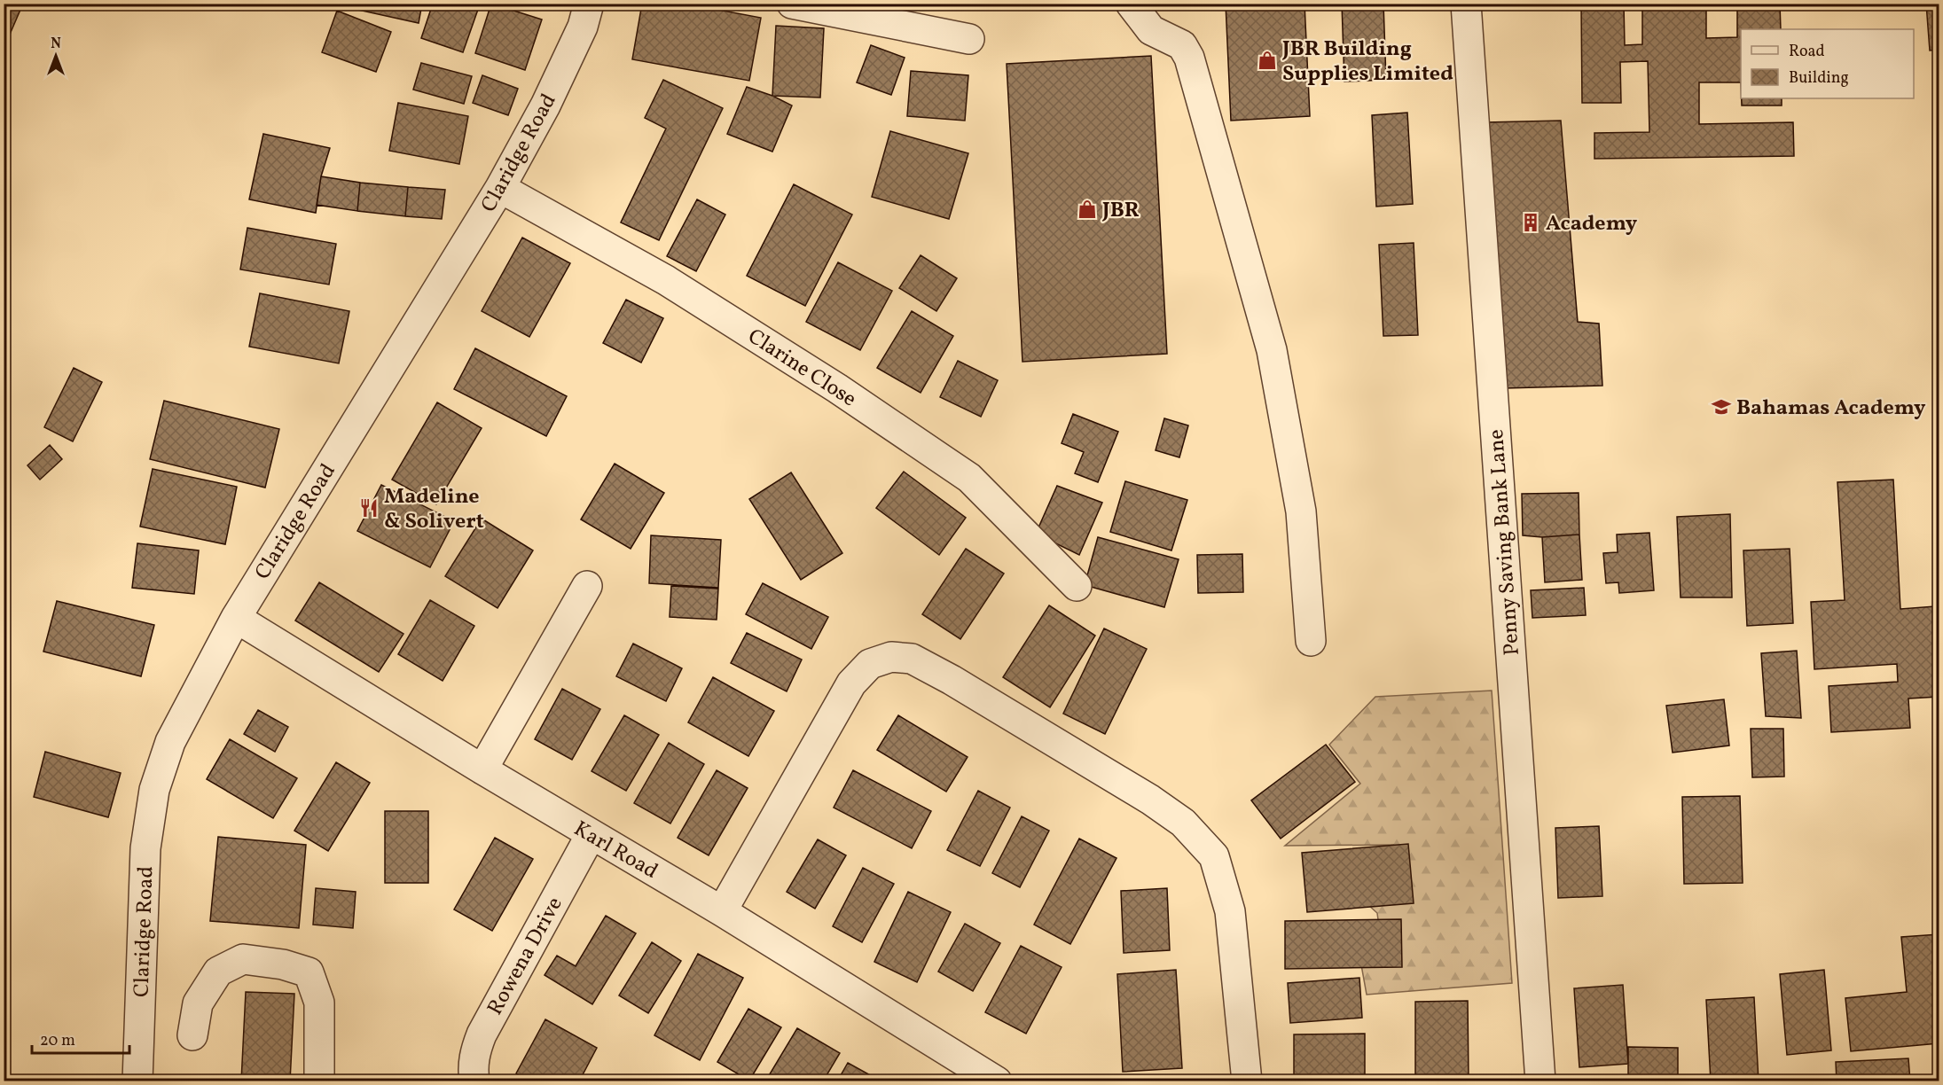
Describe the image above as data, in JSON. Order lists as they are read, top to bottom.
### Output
{
  "streets": {
    "street": [
      "Claridge Road",
      "Clarine Close",
      "Penny Saving Bank Lane",
      "Karl Road",
      "Rowena Drive"
    ]
  },
  "crossings": [
    ["Claridge Road", "Clarine Close"],
    ["Claridge Road", "Karl Road"],
    ["Karl Road", "Rowena Drive"]
  ],
  "places": {
    "shop": ["JBR Building Supplies Limited", "JBR"],
    "building": ["Academy"],
    "school or university": ["Bahamas Academy"],
    "restaurant": ["Madeline & Solivert"]
  },
  "legend": ["Road", "Building"],
  "scale_bar": "20 m",
  "north": "top"
}
